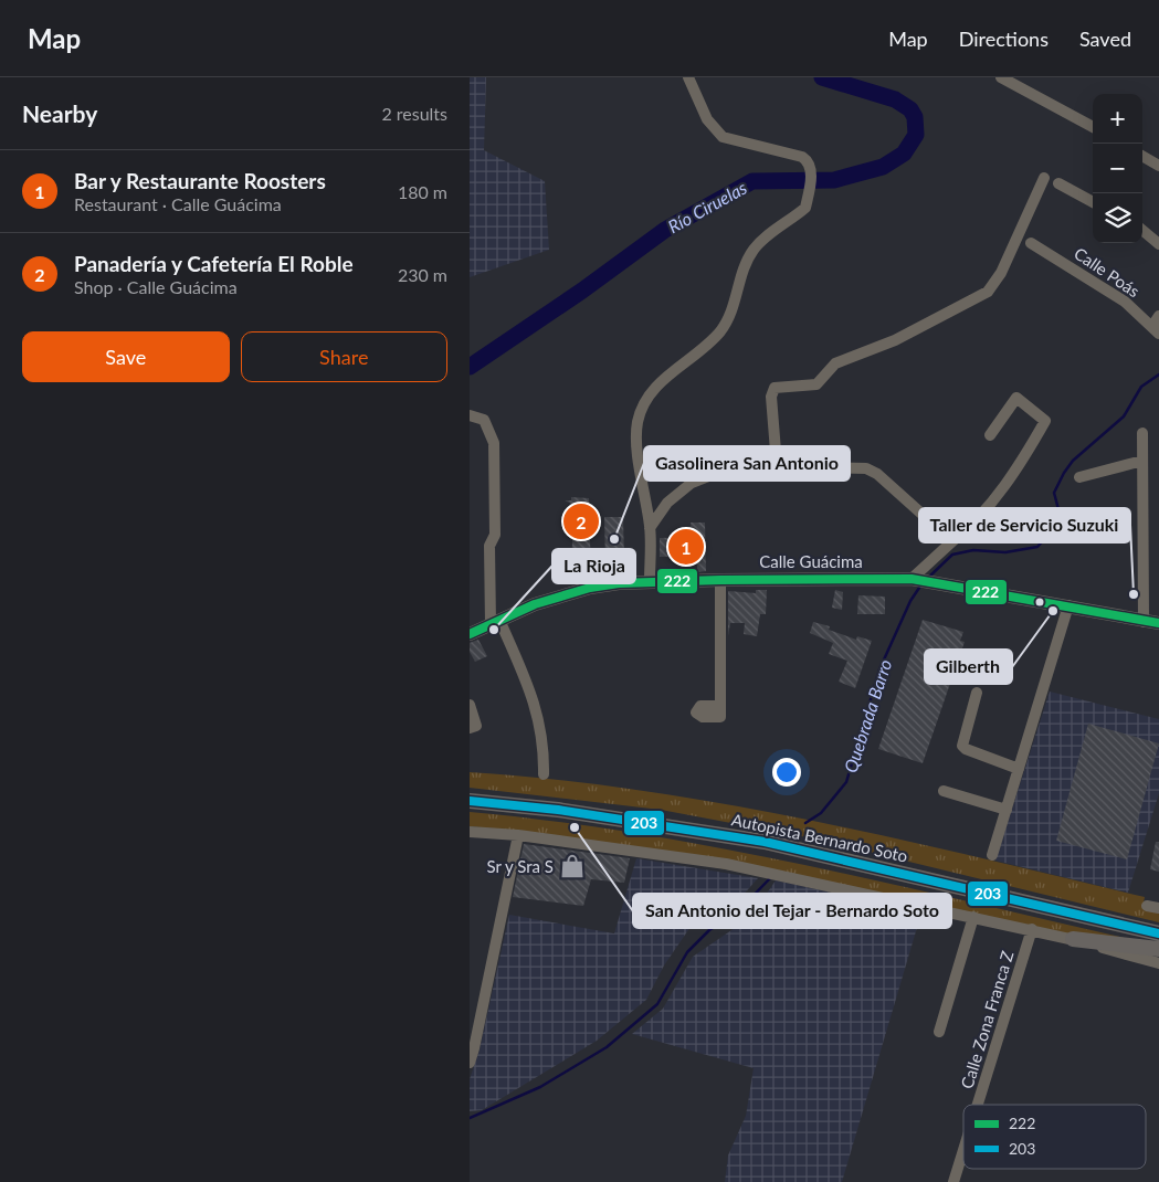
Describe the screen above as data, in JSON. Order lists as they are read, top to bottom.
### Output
{
  "streets": {
    "highway": ["Autopista Bernardo Soto"],
    "main road": ["Calle Guácima"],
    "street": ["Calle Poás", "Calle Zona Franca Z"]
  },
  "water": ["Río Ciruelas", "Quebrada Barro"],
  "places": {
    "other": [
      "Gasolinera San Antonio",
      "Taller de Servicio Suzuki",
      "Gilberth",
      "La Rioja",
      "San Antonio del Tejar - Bernardo Soto"
    ],
    "shop": ["Sr y Sra S"]
  },
  "lines": ["transit line 222", "transit line 203"],
  "legend": ["222", "203"],
  "page": {
    "header": "Map",
    "nav": ["Map", "Directions", "Saved"],
    "heading": ["Nearby", "2 results"],
    "map_buttons": ["+", "−"],
    "list": [
      {
        "mark": "1",
        "name": "Bar y Restaurante Roosters",
        "note": "Restaurant · Calle Guácima",
        "value": "180 m"
      },
      {
        "mark": "2",
        "name": "Panadería y Cafetería El Roble",
        "note": "Shop · Calle Guácima",
        "value": "230 m"
      }
    ],
    "buttons": ["Save", "Share"],
    "pins": ["2", "1"]
  }
}
